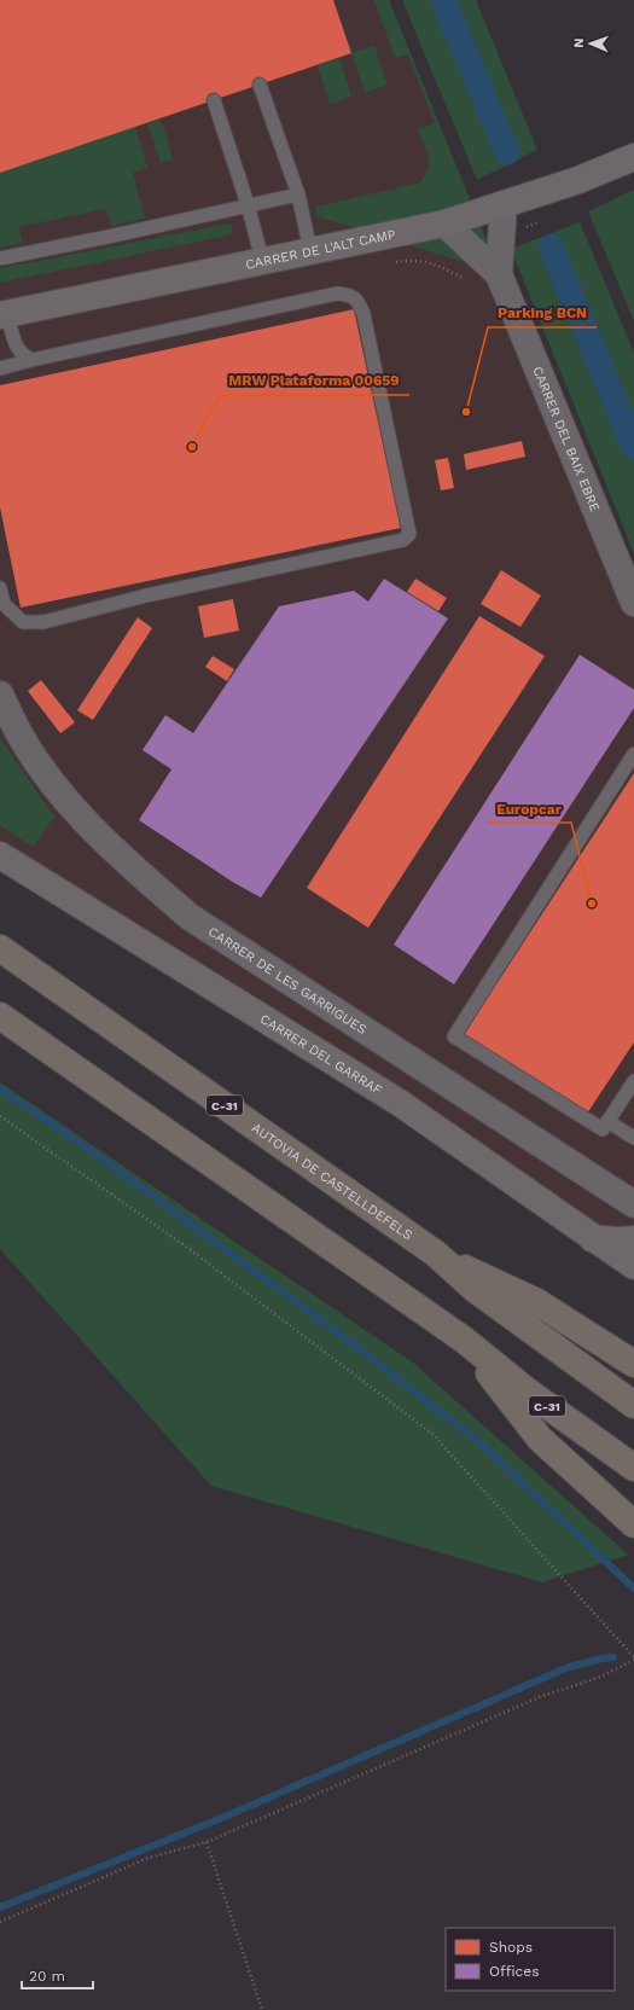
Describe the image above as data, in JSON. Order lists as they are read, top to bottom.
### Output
{
  "streets": {
    "highway": ["C-31", "AUTOVIA DE CASTELLDEFELS"],
    "main road": ["CARRER DE L'ALT CAMP", "CARRER DEL GARRAF"],
    "street": ["CARRER DEL BAIX EBRE", "CARRER DE LES GARRIGUES"]
  },
  "crossings": [
    ["CARRER DE L'ALT CAMP", "CARRER DEL BAIX EBRE"]
  ],
  "places": ["Parking BCN", "MRW Plataforma 00659", "Europcar"],
  "legend": ["Shops", "Offices"],
  "scale_bar": "20 m",
  "north": "left"
}
